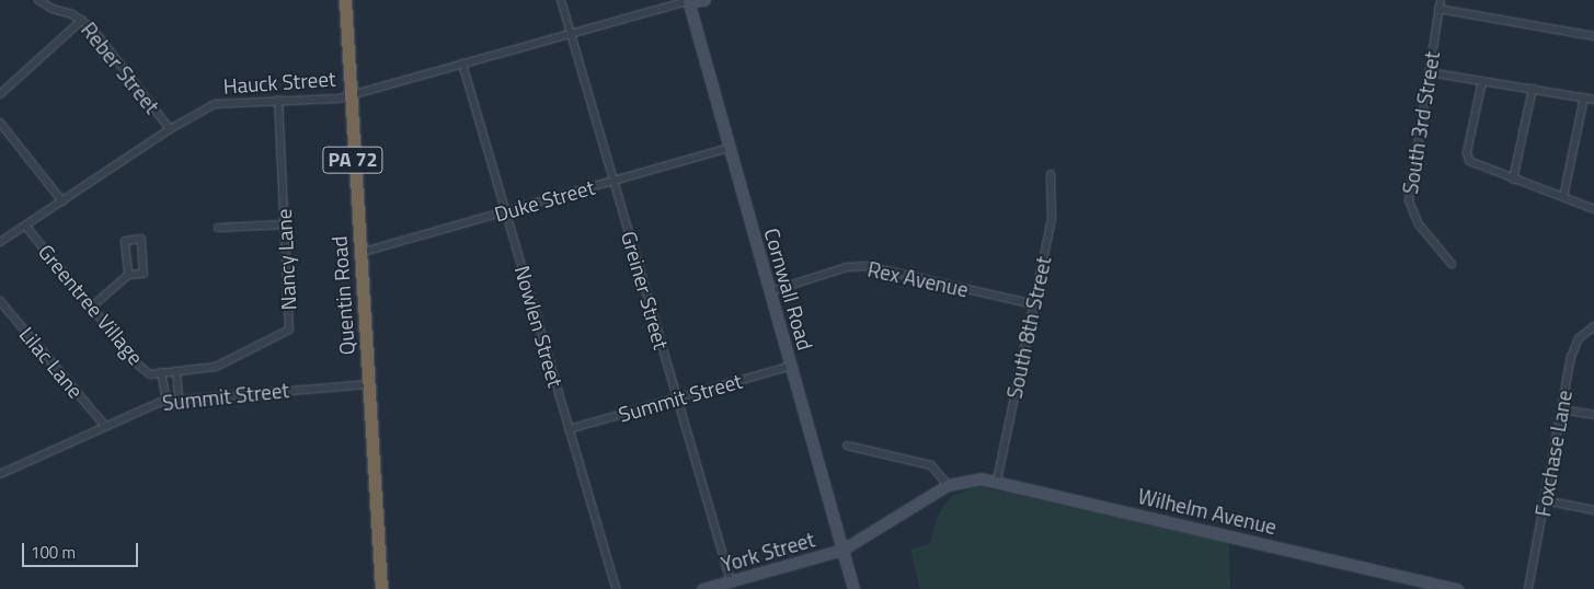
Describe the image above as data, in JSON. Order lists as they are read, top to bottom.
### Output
{
  "streets": {
    "highway": ["PA 72", "Quentin Road"],
    "street": [
      "Reber Street",
      "Hauck Street",
      "South 3rd Street",
      "Duke Street",
      "Nancy Lane",
      "Rex Avenue",
      "Cornwall Road",
      "Greiner Street",
      "Greentree Village",
      "Nowlen Street",
      "South 8th Street",
      "Lilac Lane",
      "Summit Street",
      "Foxchase Lane",
      "Wilhelm Avenue",
      "York Street"
    ]
  },
  "crossings": [
    ["Reber Street", "Hauck Street"],
    ["Hauck Street", "Nancy Lane"],
    ["Hauck Street", "Cornwall Road"],
    ["Hauck Street", "Greiner Street"],
    ["Hauck Street", "Quentin Road"],
    ["Hauck Street", "Greentree Village"],
    ["Hauck Street", "Nowlen Street"],
    ["Duke Street", "Cornwall Road"],
    ["Duke Street", "Greiner Street"],
    ["Duke Street", "Quentin Road"],
    ["Duke Street", "Nowlen Street"],
    ["Nancy Lane", "Greentree Village"],
    ["Rex Avenue", "Cornwall Road"],
    ["Rex Avenue", "South 8th Street"],
    ["Cornwall Road", "Summit Street"],
    ["Cornwall Road", "Wilhelm Avenue"],
    ["Cornwall Road", "York Street"],
    ["Greiner Street", "Summit Street"],
    ["Greiner Street", "York Street"],
    ["Quentin Road", "Summit Street"],
    ["Greentree Village", "Summit Street"],
    ["Nowlen Street", "Summit Street"],
    ["South 8th Street", "Wilhelm Avenue"],
    ["Lilac Lane", "Summit Street"],
    ["Wilhelm Avenue", "York Street"]
  ],
  "scale_bar": "100 m"
}
